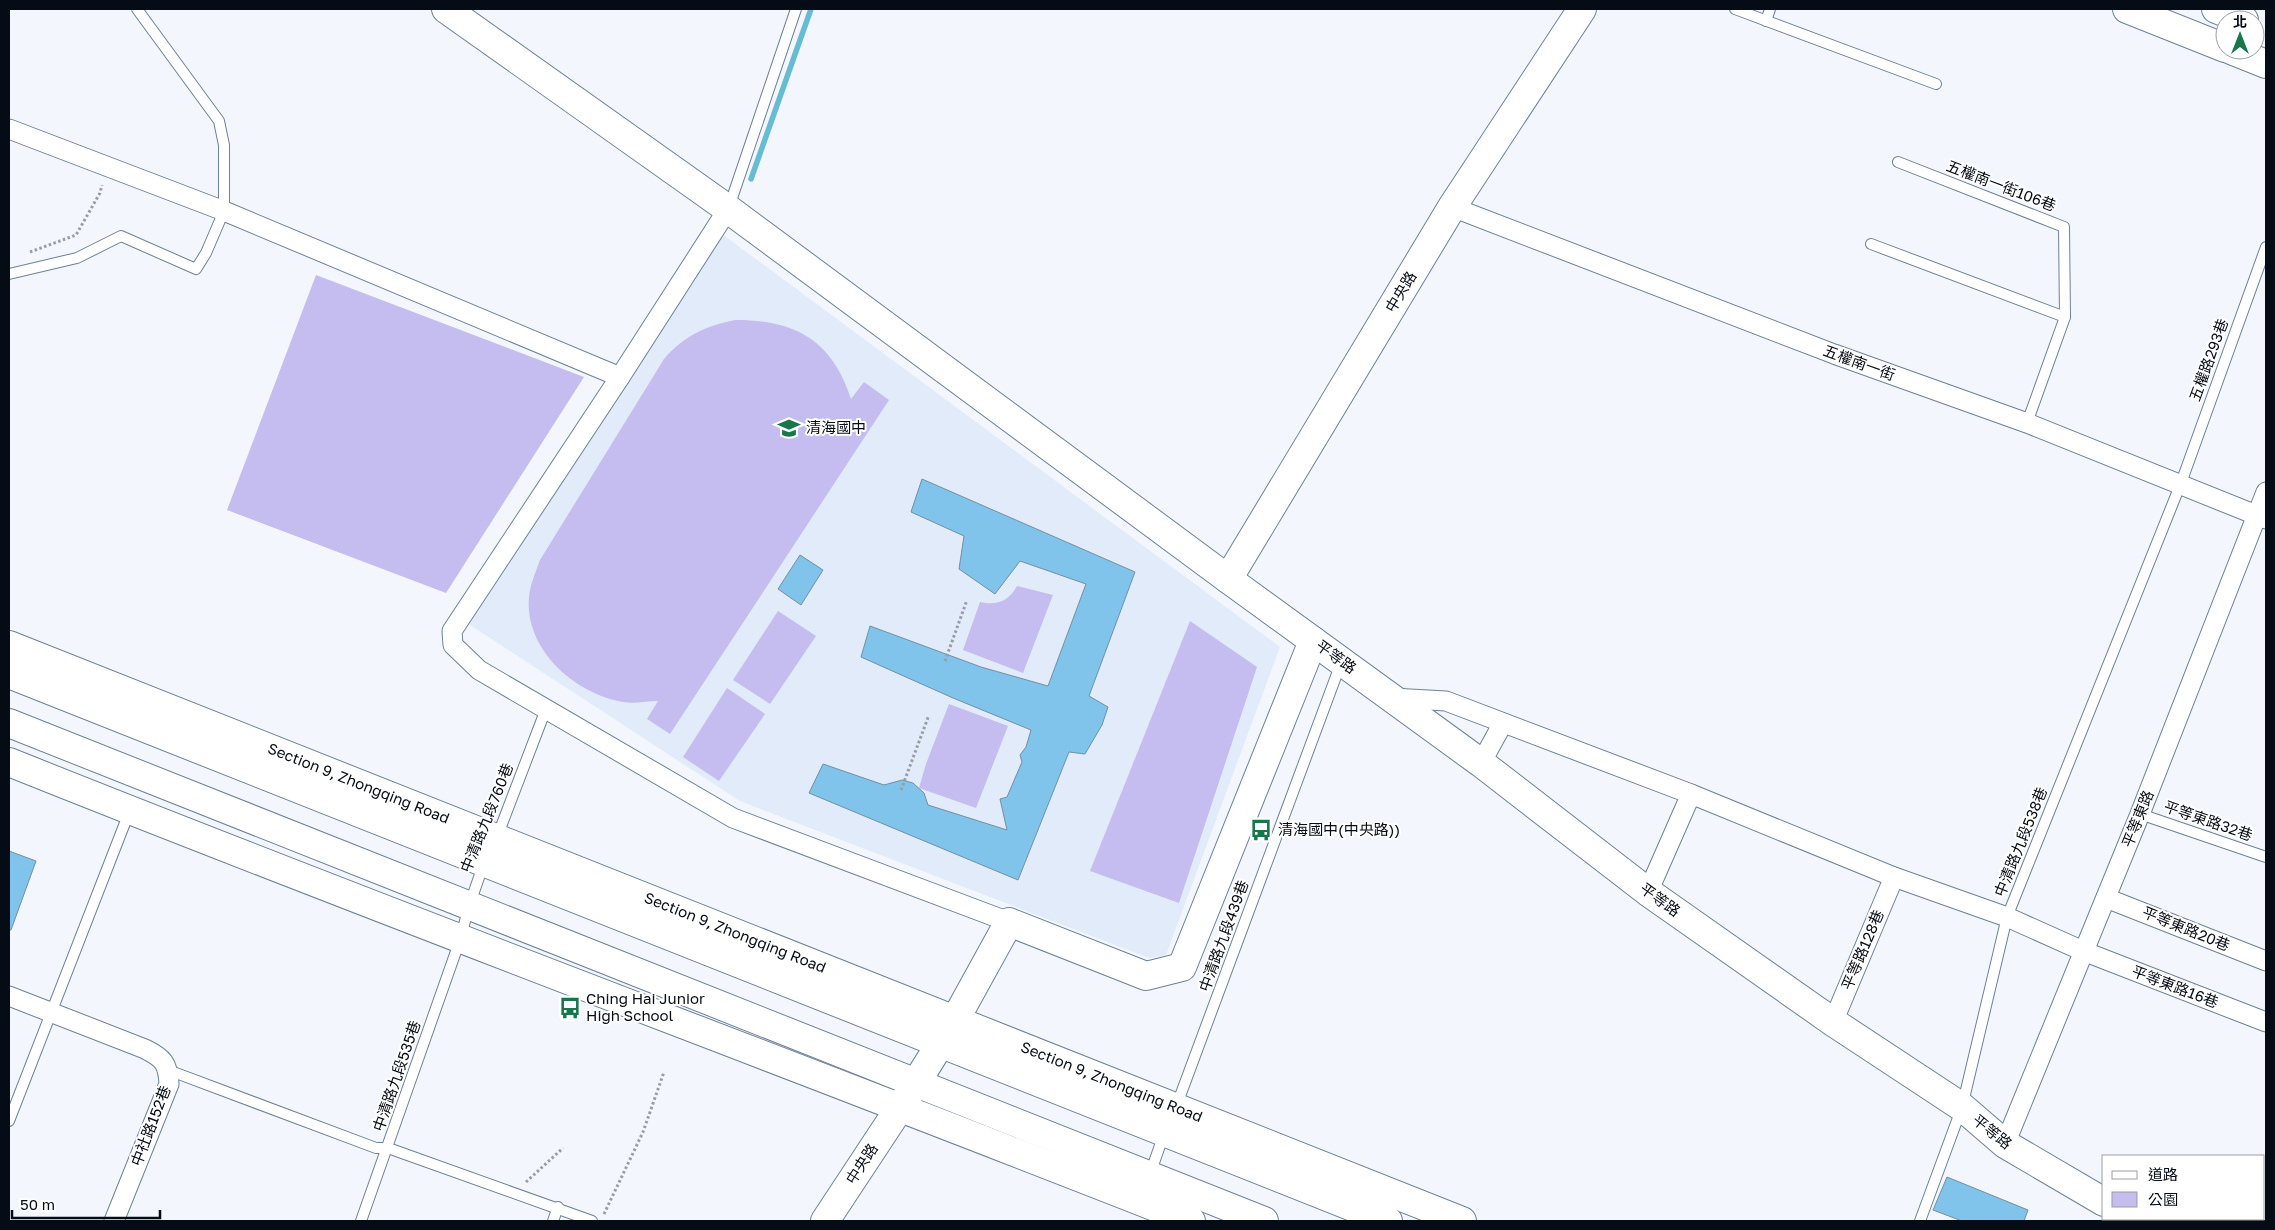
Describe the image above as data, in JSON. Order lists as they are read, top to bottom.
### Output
{
  "streets": {
    "main road": ["中央路", "平等路", "Section 9, Zhongqing Road"],
    "street": [
      "五權南一街",
      "平等東路",
      "平等東路20巷",
      "平等路128巷",
      "平等東路16巷",
      "中社路152巷"
    ],
    "lane": [
      "五權南一街106巷",
      "五權路293巷",
      "中清路九段760巷",
      "平等東路32巷",
      "中清路九段538巷",
      "中清路九段439巷",
      "中清路九段535巷"
    ]
  },
  "crossings": [
    ["五權南一街106巷", "五權南一街"],
    ["中央路", "五權南一街"],
    ["中央路", "平等路"],
    ["中央路", "Section 9, Zhongqing Road"],
    ["五權路293巷", "五權南一街"],
    ["五權路293巷", "中清路九段538巷"],
    ["五權南一街", "平等東路"],
    ["五權南一街", "中清路九段538巷"],
    ["平等路", "平等東路"],
    ["平等路", "中清路九段538巷"],
    ["平等路", "中清路九段439巷"],
    ["平等路", "平等路128巷"],
    ["平等路", "平等東路16巷"],
    ["Section 9, Zhongqing Road", "中清路九段760巷"],
    ["Section 9, Zhongqing Road", "中清路九段439巷"],
    ["中清路九段760巷", "中清路九段535巷"],
    ["平等東路", "平等東路32巷"],
    ["平等東路", "平等東路20巷"],
    ["平等東路", "平等東路16巷"],
    ["中清路九段538巷", "平等東路16巷"],
    ["平等路128巷", "平等東路16巷"]
  ],
  "places": {
    "school or university": ["清海國中"],
    "bus stop": ["清海國中(中央路))", "Ching Hai Junior High School"]
  },
  "legend": ["道路", "公園"],
  "scale_bar": "50 m",
  "north": "top"
}
